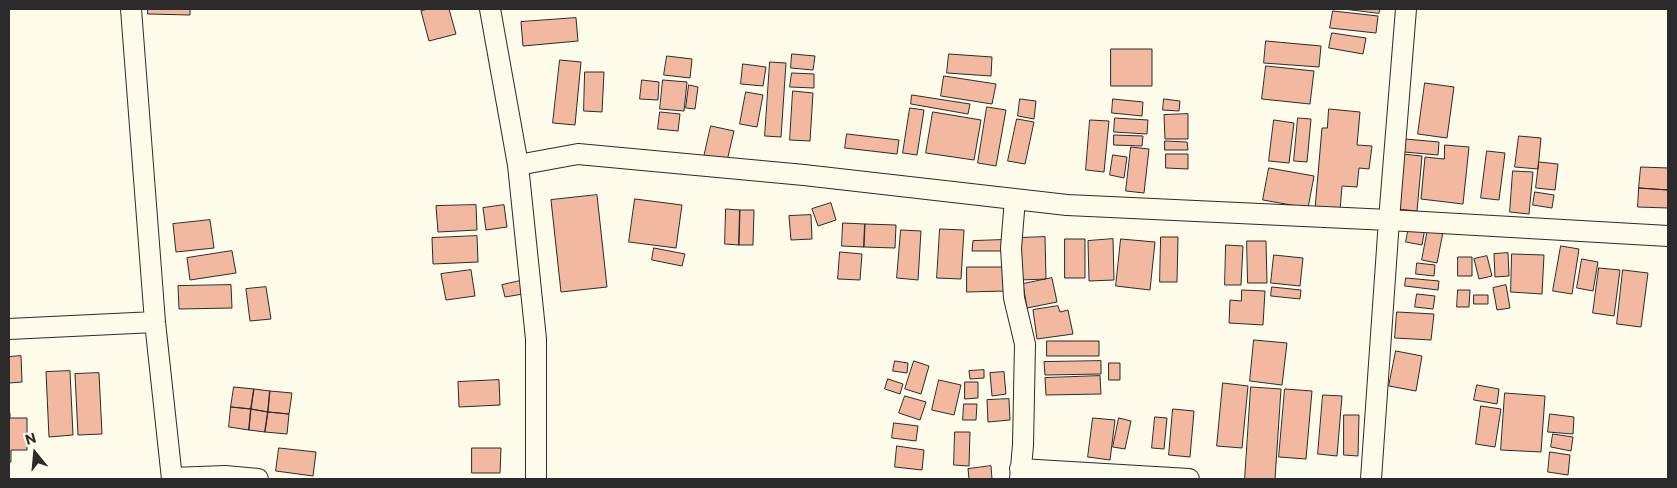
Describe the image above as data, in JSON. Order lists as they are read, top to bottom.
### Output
{
  "north": "top"
}
